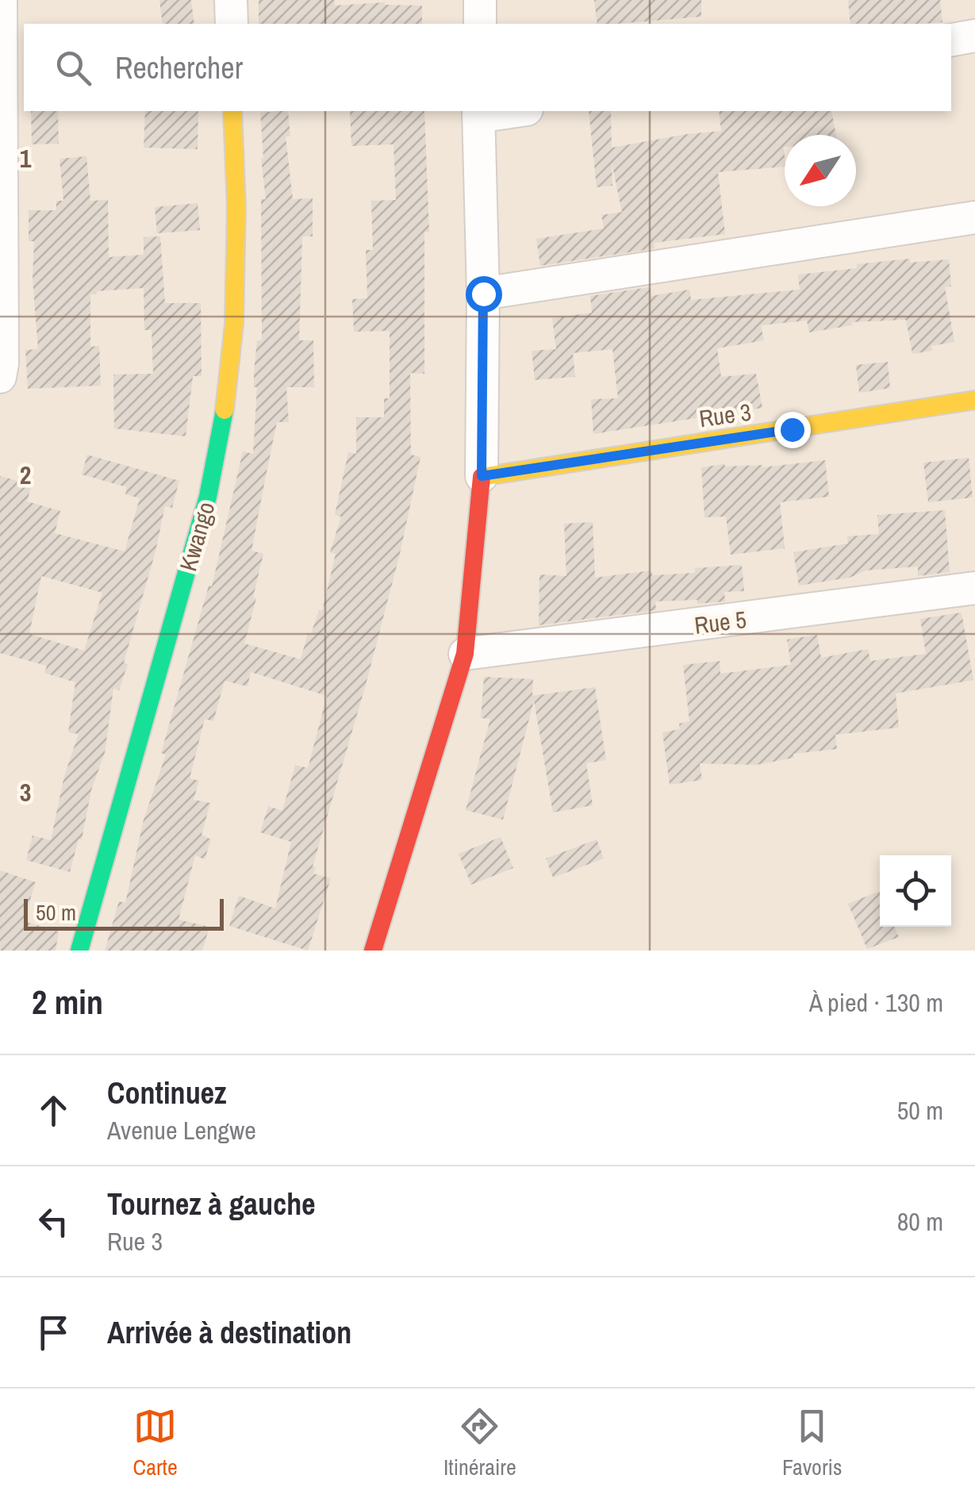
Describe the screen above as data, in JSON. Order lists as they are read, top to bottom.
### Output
{
  "streets": {
    "street": ["Rue 3", "Kwango", "Rue 5"]
  },
  "scale_bar": "50 m",
  "north": "bottom left",
  "page": {
    "search": "Rechercher",
    "scale": "50 m",
    "heading": ["2 min", "À pied · 130 m"],
    "list": [
      ["Continuez", "Avenue Lengwe", "50 m"],
      ["Tournez à gauche", "Rue 3", "80 m"],
      "Arrivée à destination"
    ],
    "nav": ["Carte", "Itinéraire", "Favoris"]
  },
  "grid": {
    "rows": ["1", "2", "3"]
  }
}
